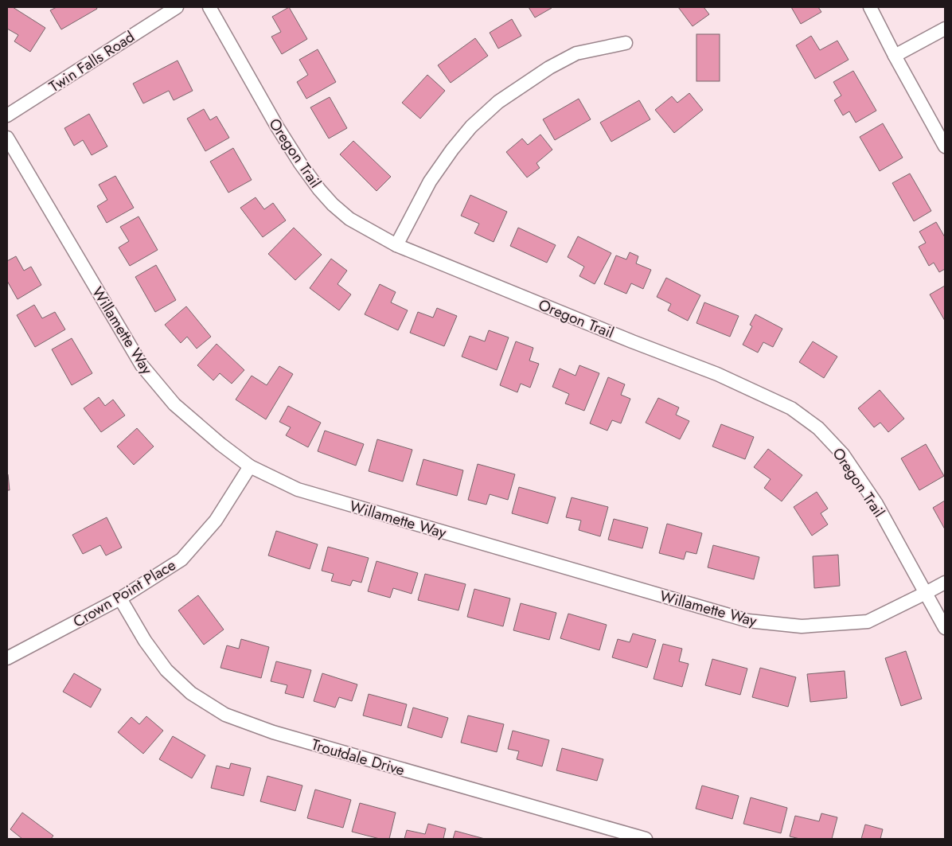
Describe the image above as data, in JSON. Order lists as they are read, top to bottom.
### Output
{
  "streets": {
    "street": [
      "Twin Falls Road",
      "Oregon Trail",
      "Willamette Way",
      "Crown Point Place",
      "Troutdale Drive"
    ]
  },
  "crossings": [
    ["Oregon Trail", "Willamette Way"],
    ["Willamette Way", "Crown Point Place"],
    ["Crown Point Place", "Troutdale Drive"]
  ]
}
